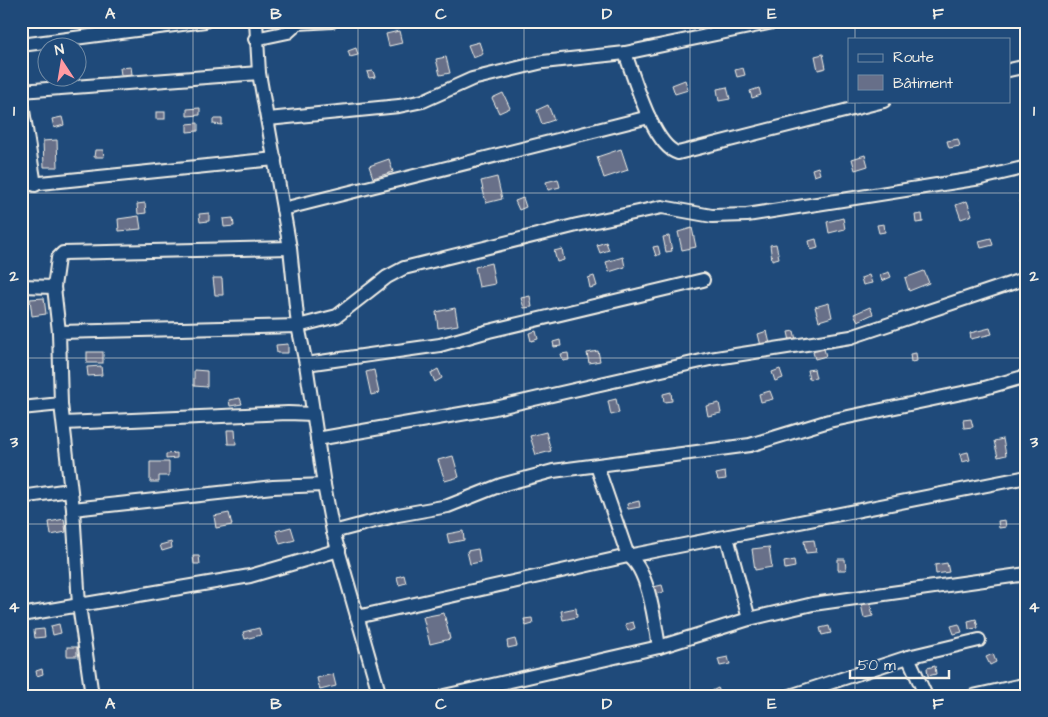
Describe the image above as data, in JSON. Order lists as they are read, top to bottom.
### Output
{
  "legend": ["Route", "Bâtiment"],
  "scale_bar": "50 m",
  "north": "top",
  "grid": {
    "columns": [
      "A",
      "B",
      "C",
      "D",
      "E",
      "F"
    ],
    "rows": [
      "1",
      "2",
      "3",
      "4"
    ]
  }
}
